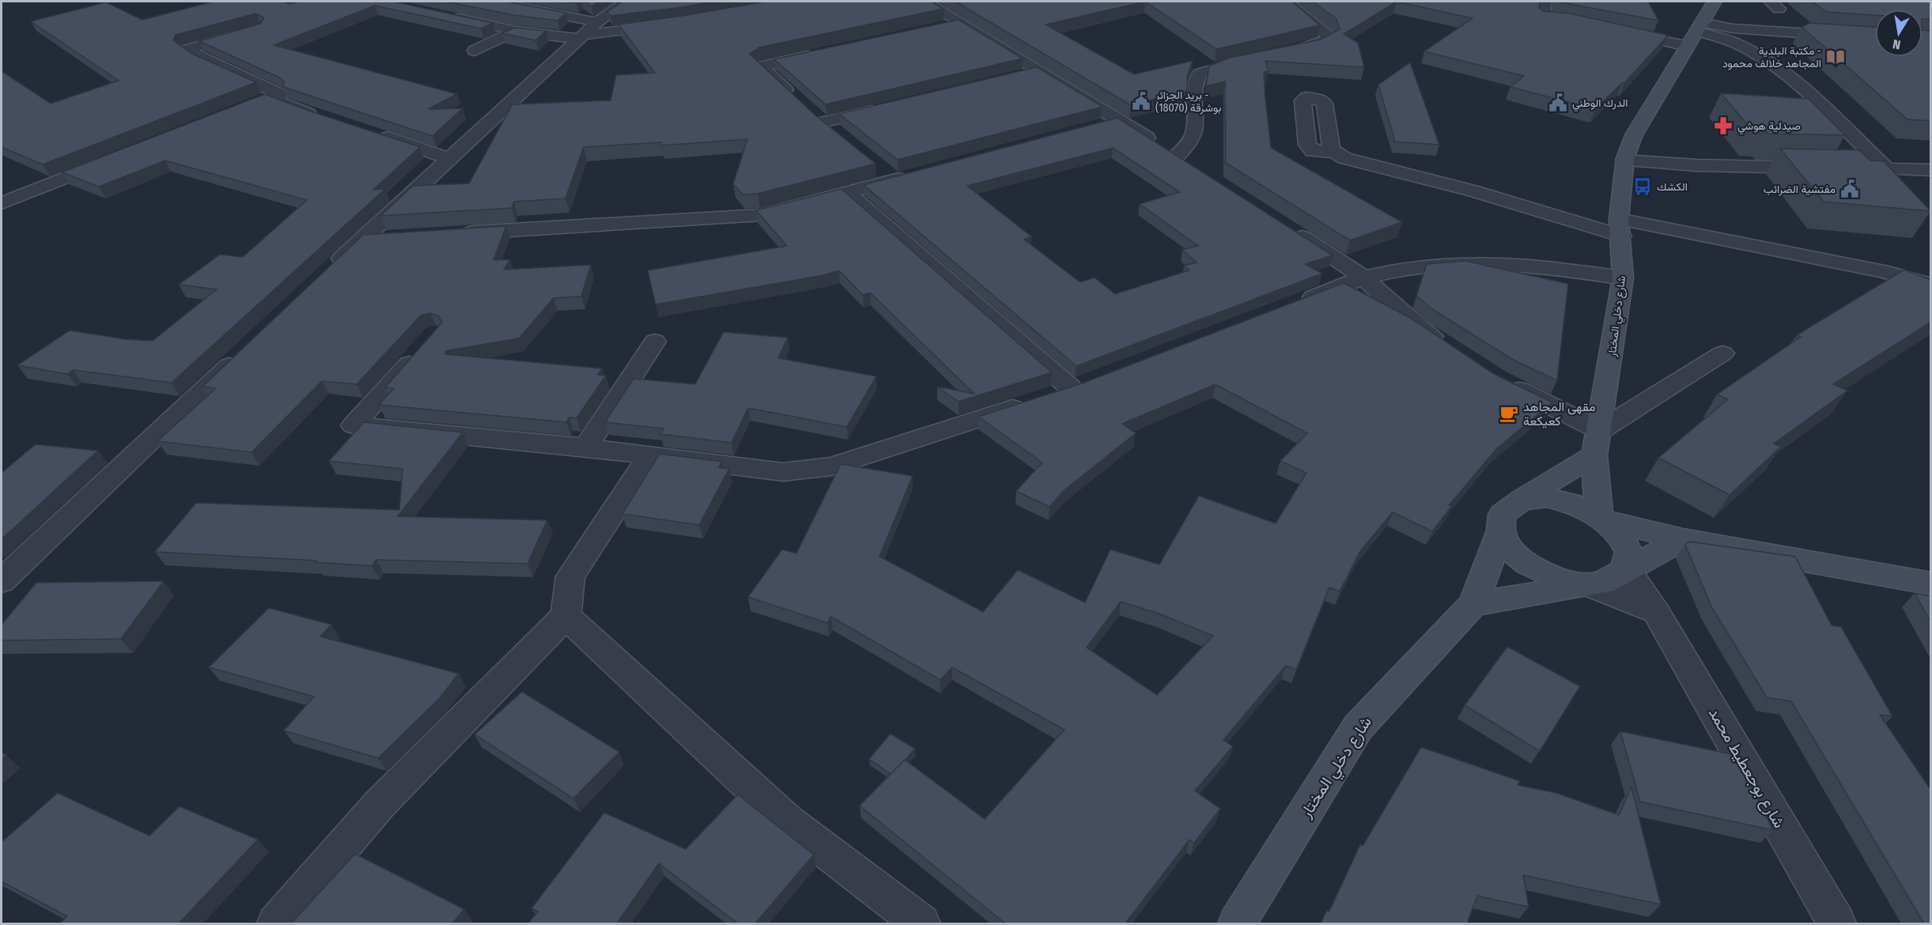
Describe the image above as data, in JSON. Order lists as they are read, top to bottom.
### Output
{
  "streets": {
    "main road": ["شارع دخلي المختار"],
    "street": ["شارع بوجعطيط محمد"]
  },
  "crossings": [
    ["شارع دخلي المختار", "شارع بوجعطيط محمد"]
  ],
  "places": {
    "library": ["مكتبة البلدية - المجاهد خلالف محمود"],
    "public building": ["بريد الجزائر - بوشرقة (18070)", "الدرك الوطني", "مفتشية الضرائب"],
    "pharmacy": ["صيدلية هوشي"],
    "bus stop": ["الكشك"],
    "cafe": ["مقهى المجاهد كعيكعة"]
  },
  "north": "bottom"
}
